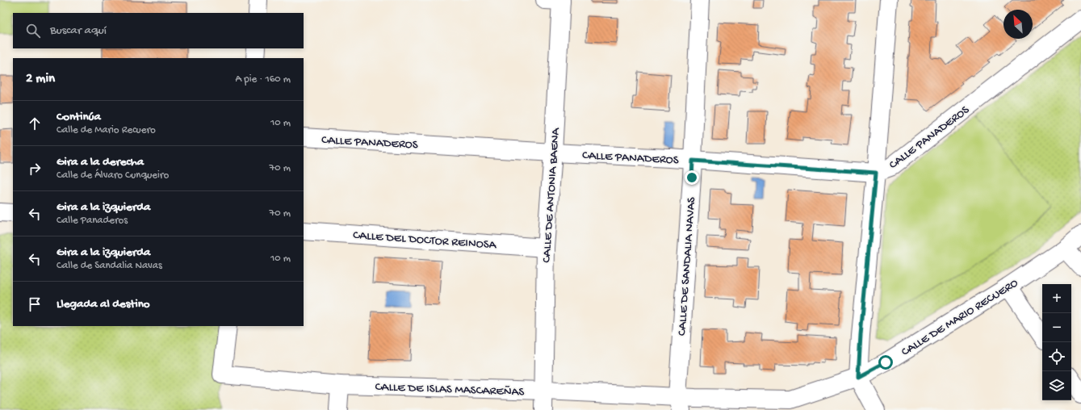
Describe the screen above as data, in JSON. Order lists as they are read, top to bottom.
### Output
{
  "streets": {
    "street": [
      "CALLE PANADEROS",
      "CALLE DE ANTONIA BAENA",
      "CALLE DEL DOCTOR REINOSA",
      "CALLE DE SANDALIA NAVAS",
      "CALLE DE MARIO RECUERO",
      "CALLE DE ISLAS MASCAREÑAS"
    ]
  },
  "crossings": [
    ["CALLE PANADEROS", "CALLE DE ANTONIA BAENA"],
    ["CALLE PANADEROS", "CALLE DE SANDALIA NAVAS"],
    ["CALLE DE ANTONIA BAENA", "CALLE DEL DOCTOR REINOSA"],
    ["CALLE DE ANTONIA BAENA", "CALLE DE ISLAS MASCAREÑAS"],
    ["CALLE DE SANDALIA NAVAS", "CALLE DE MARIO RECUERO"],
    ["CALLE DE SANDALIA NAVAS", "CALLE DE ISLAS MASCAREÑAS"],
    ["CALLE DE MARIO RECUERO", "CALLE DE ISLAS MASCAREÑAS"]
  ],
  "north": "top left",
  "page": {
    "search": "Buscar aquí",
    "heading": ["2 min", "A pie · 160 m"],
    "list": [
      ["Continúa", "Calle de Mario Recuero", "10 m"],
      ["Gira a la derecha", "Calle de Álvaro Cunqueiro", "70 m"],
      ["Gira a la izquierda", "Calle Panaderos", "70 m"],
      ["Gira a la izquierda", "Calle de Sandalia Navas", "10 m"],
      "Llegada al destino"
    ],
    "map_buttons": ["+", "−"]
  }
}
